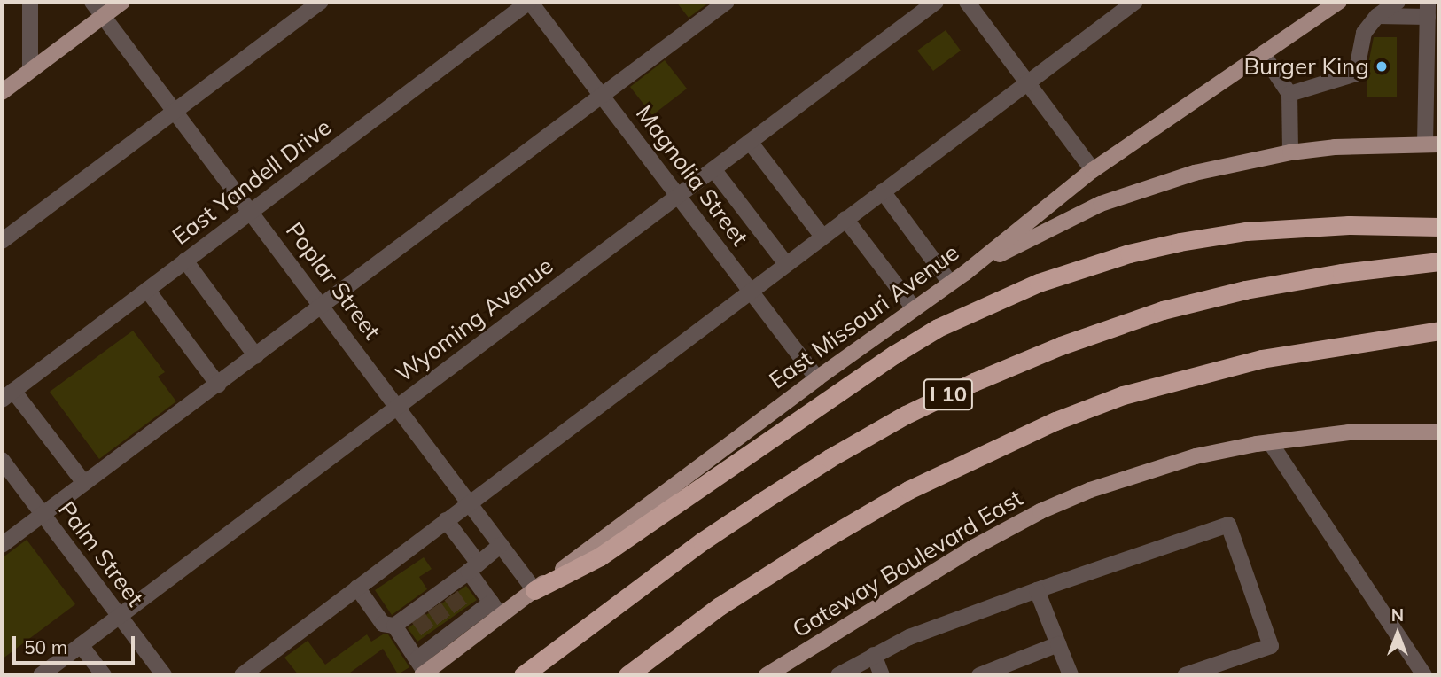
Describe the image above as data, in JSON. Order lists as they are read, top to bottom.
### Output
{
  "streets": {
    "highway": ["I 10"],
    "main road": ["East Missouri Avenue", "Gateway Boulevard East"],
    "street": [
      "Magnolia Street",
      "East Yandell Drive",
      "Poplar Street",
      "Wyoming Avenue",
      "Palm Street"
    ]
  },
  "crossings": [
    ["Magnolia Street", "East Yandell Drive"],
    ["Magnolia Street", "East Missouri Avenue"],
    ["Magnolia Street", "Wyoming Avenue"],
    ["East Yandell Drive", "Poplar Street"],
    ["Poplar Street", "East Missouri Avenue"],
    ["Poplar Street", "Wyoming Avenue"],
    ["Wyoming Avenue", "Palm Street"]
  ],
  "places": ["Burger King"],
  "scale_bar": "50 m",
  "north": "top"
}
